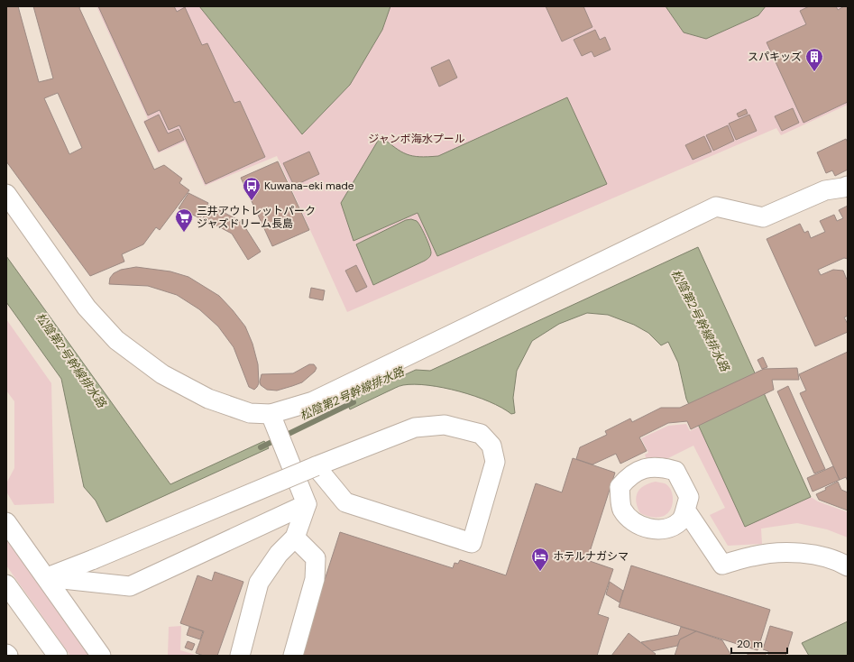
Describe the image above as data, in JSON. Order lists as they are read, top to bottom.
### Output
{
  "water": ["松陰第2号幹線排水路"],
  "parks": ["ジャンボ海水プール"],
  "places": {
    "building": ["スパキッズ"],
    "bus stop": ["Kuwana-eki made"],
    "supermarket": ["三井アウトレットパーク ジャズドリーム長島"],
    "hotel": ["ホテルナガシマ"]
  },
  "scale_bar": "20 m"
}
